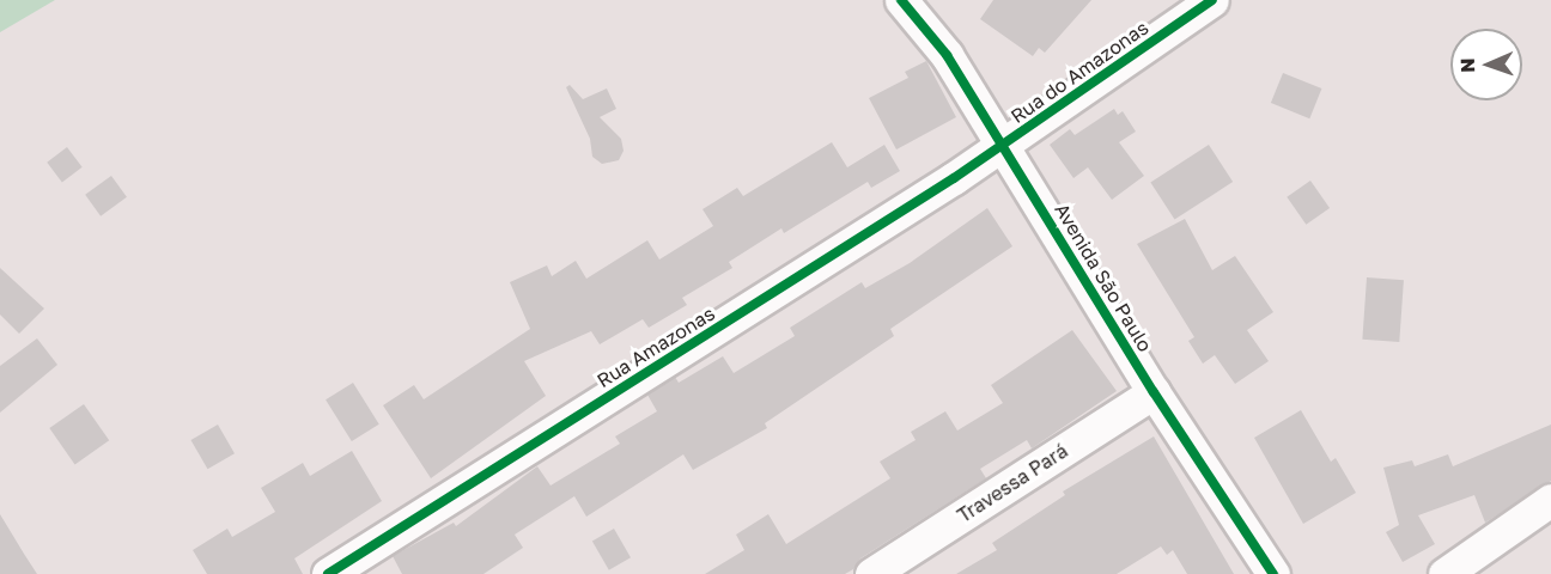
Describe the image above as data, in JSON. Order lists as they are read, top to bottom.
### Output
{
  "streets": {
    "street": [
      "Rua do Amazonas",
      "Avenida São Paulo",
      "Rua Amazonas",
      "Travessa Pará"
    ]
  },
  "crossings": [
    ["Rua do Amazonas", "Avenida São Paulo"],
    ["Rua do Amazonas", "Rua Amazonas"],
    ["Avenida São Paulo", "Rua Amazonas"],
    ["Avenida São Paulo", "Travessa Pará"]
  ],
  "north": "left"
}
